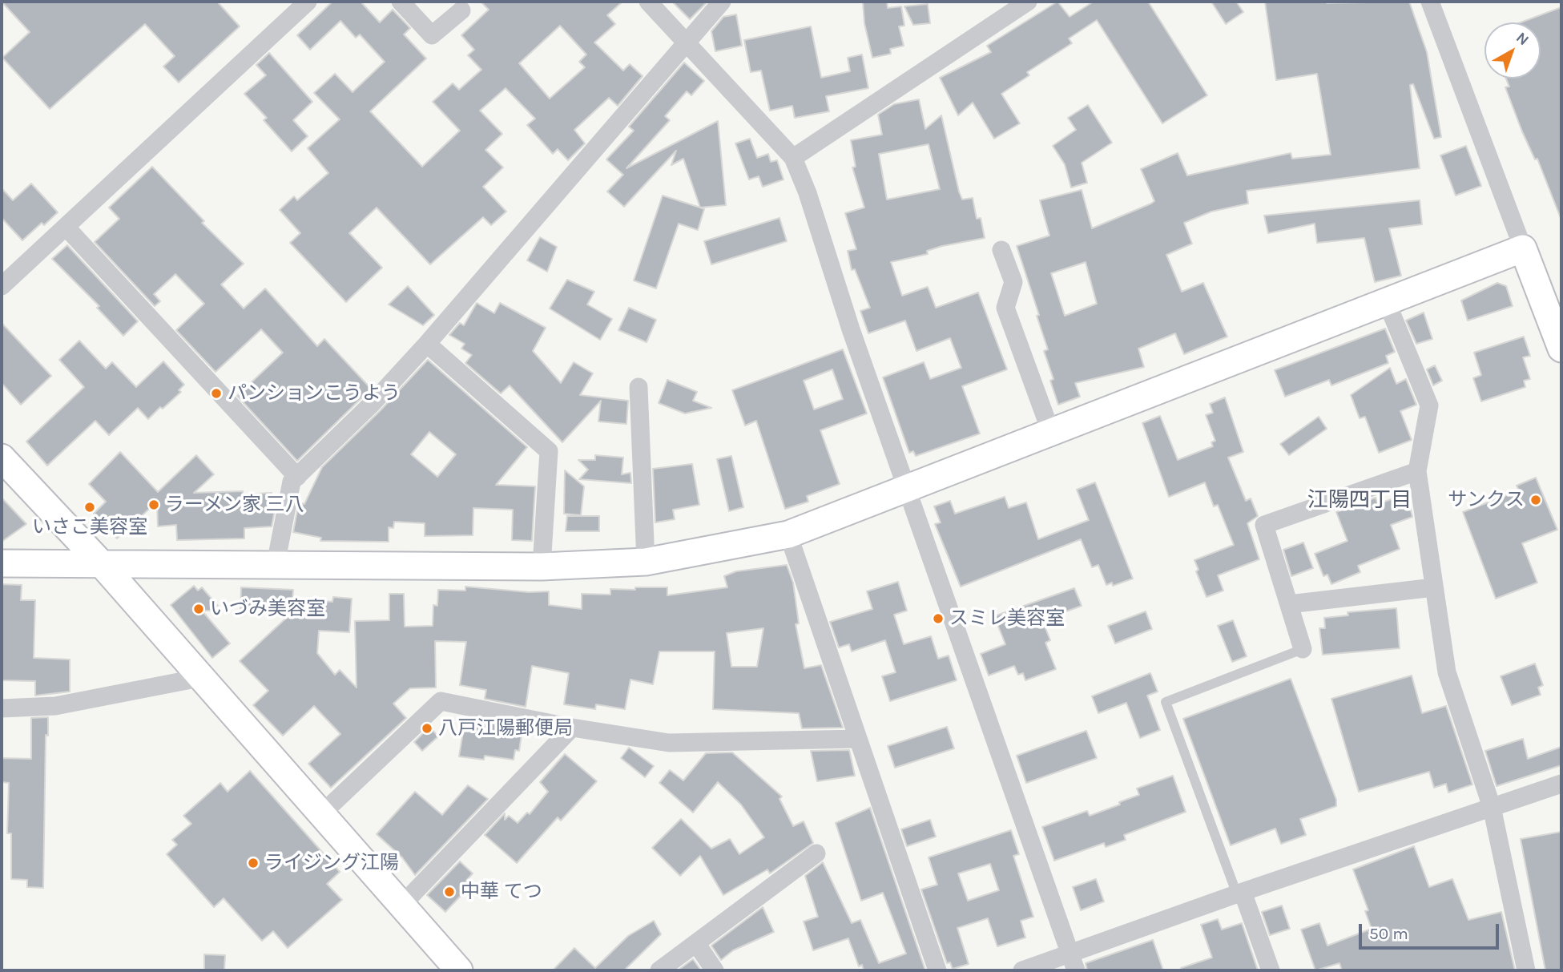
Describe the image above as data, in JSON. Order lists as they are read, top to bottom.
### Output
{
  "districts": ["江陽四丁目"],
  "places": [
    "パンションこうよう",
    "サンクス",
    "ラーメン家 三八",
    "いさこ美容室",
    "いづみ美容室",
    "スミレ美容室",
    "八戸江陽郵便局",
    "ライジング江陽",
    "中華 てつ"
  ],
  "scale_bar": "50 m",
  "north": "top right"
}
